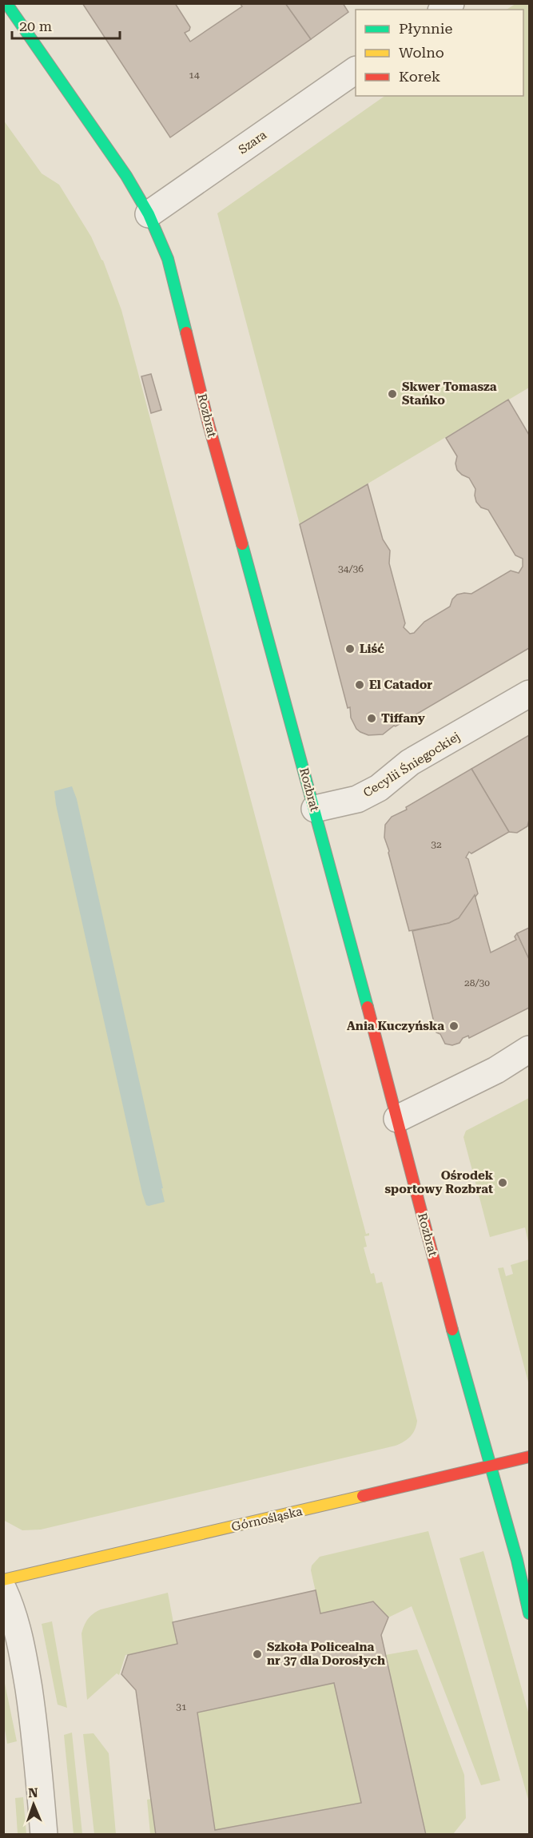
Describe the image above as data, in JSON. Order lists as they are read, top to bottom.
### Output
{
  "streets": {
    "street": [
      "Szara",
      "Rozbrat",
      "Cecylii Śniegockiej",
      "Górnośląska"
    ]
  },
  "crossings": [
    ["Szara", "Rozbrat"],
    ["Rozbrat", "Cecylii Śniegockiej"],
    ["Rozbrat", "Górnośląska"]
  ],
  "places": [
    "Skwer Tomasza Stańko",
    "Liść",
    "El Catador",
    "Tiffany",
    "Ania Kuczyńska",
    "Ośrodek sportowy Rozbrat",
    "Szkoła Policealna nr 37 dla Dorosłych"
  ],
  "house_numbers": [
    "14",
    "34/36",
    "32",
    "28/30",
    "31"
  ],
  "legend": ["Płynnie", "Wolno", "Korek"],
  "scale_bar": "20 m",
  "north": "top"
}
